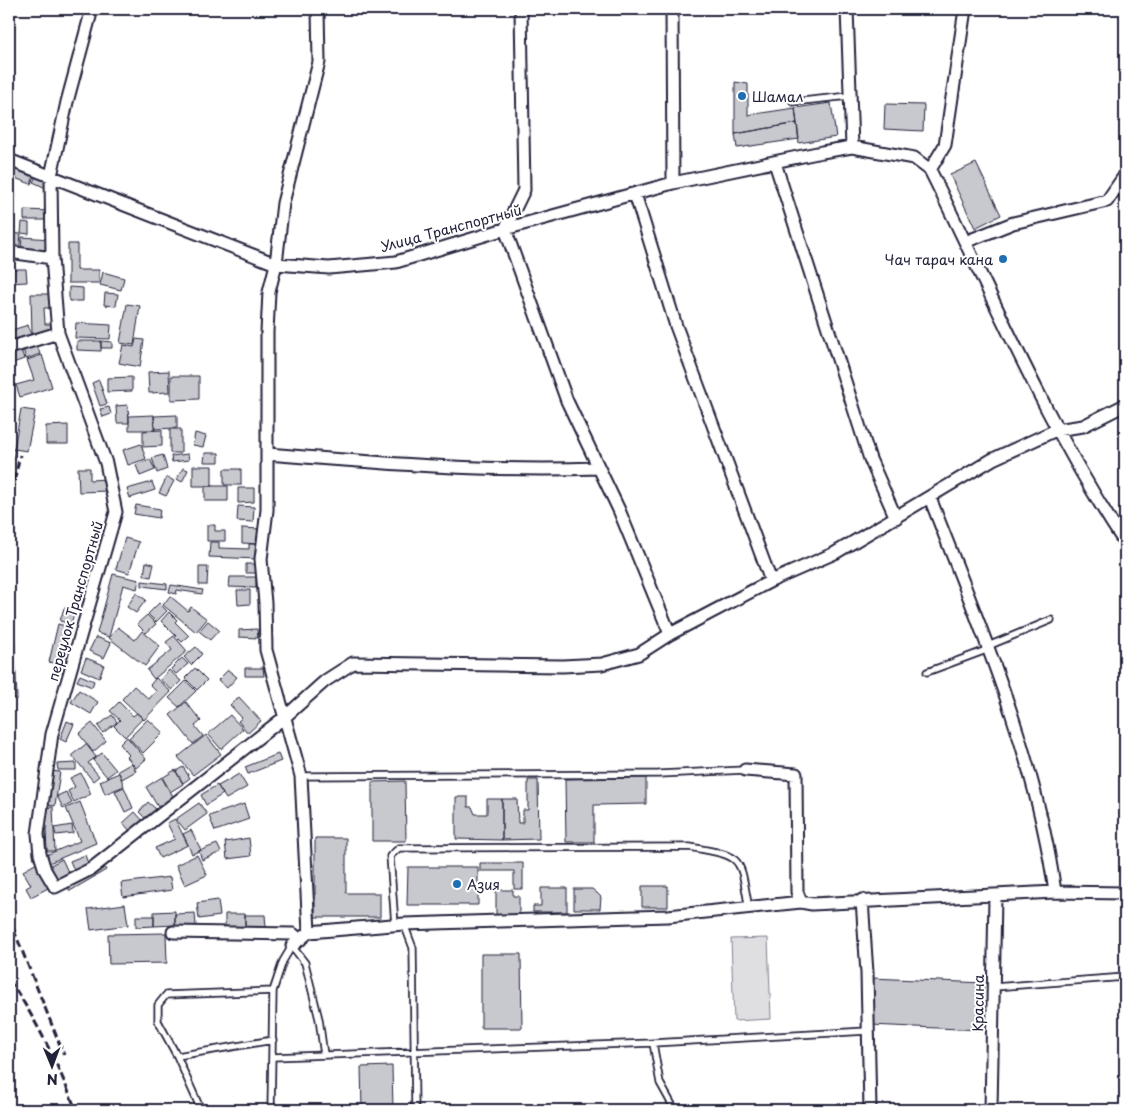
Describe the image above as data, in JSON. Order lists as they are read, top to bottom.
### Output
{
  "streets": {
    "street": ["Улица Транспортный", "переулок Транспортный", "Красина"]
  },
  "crossings": [
    ["Улица Транспортный", "переулок Транспортный"]
  ],
  "places": ["Шамал", "Чач тарач кана", "Азия"],
  "north": "bottom"
}
